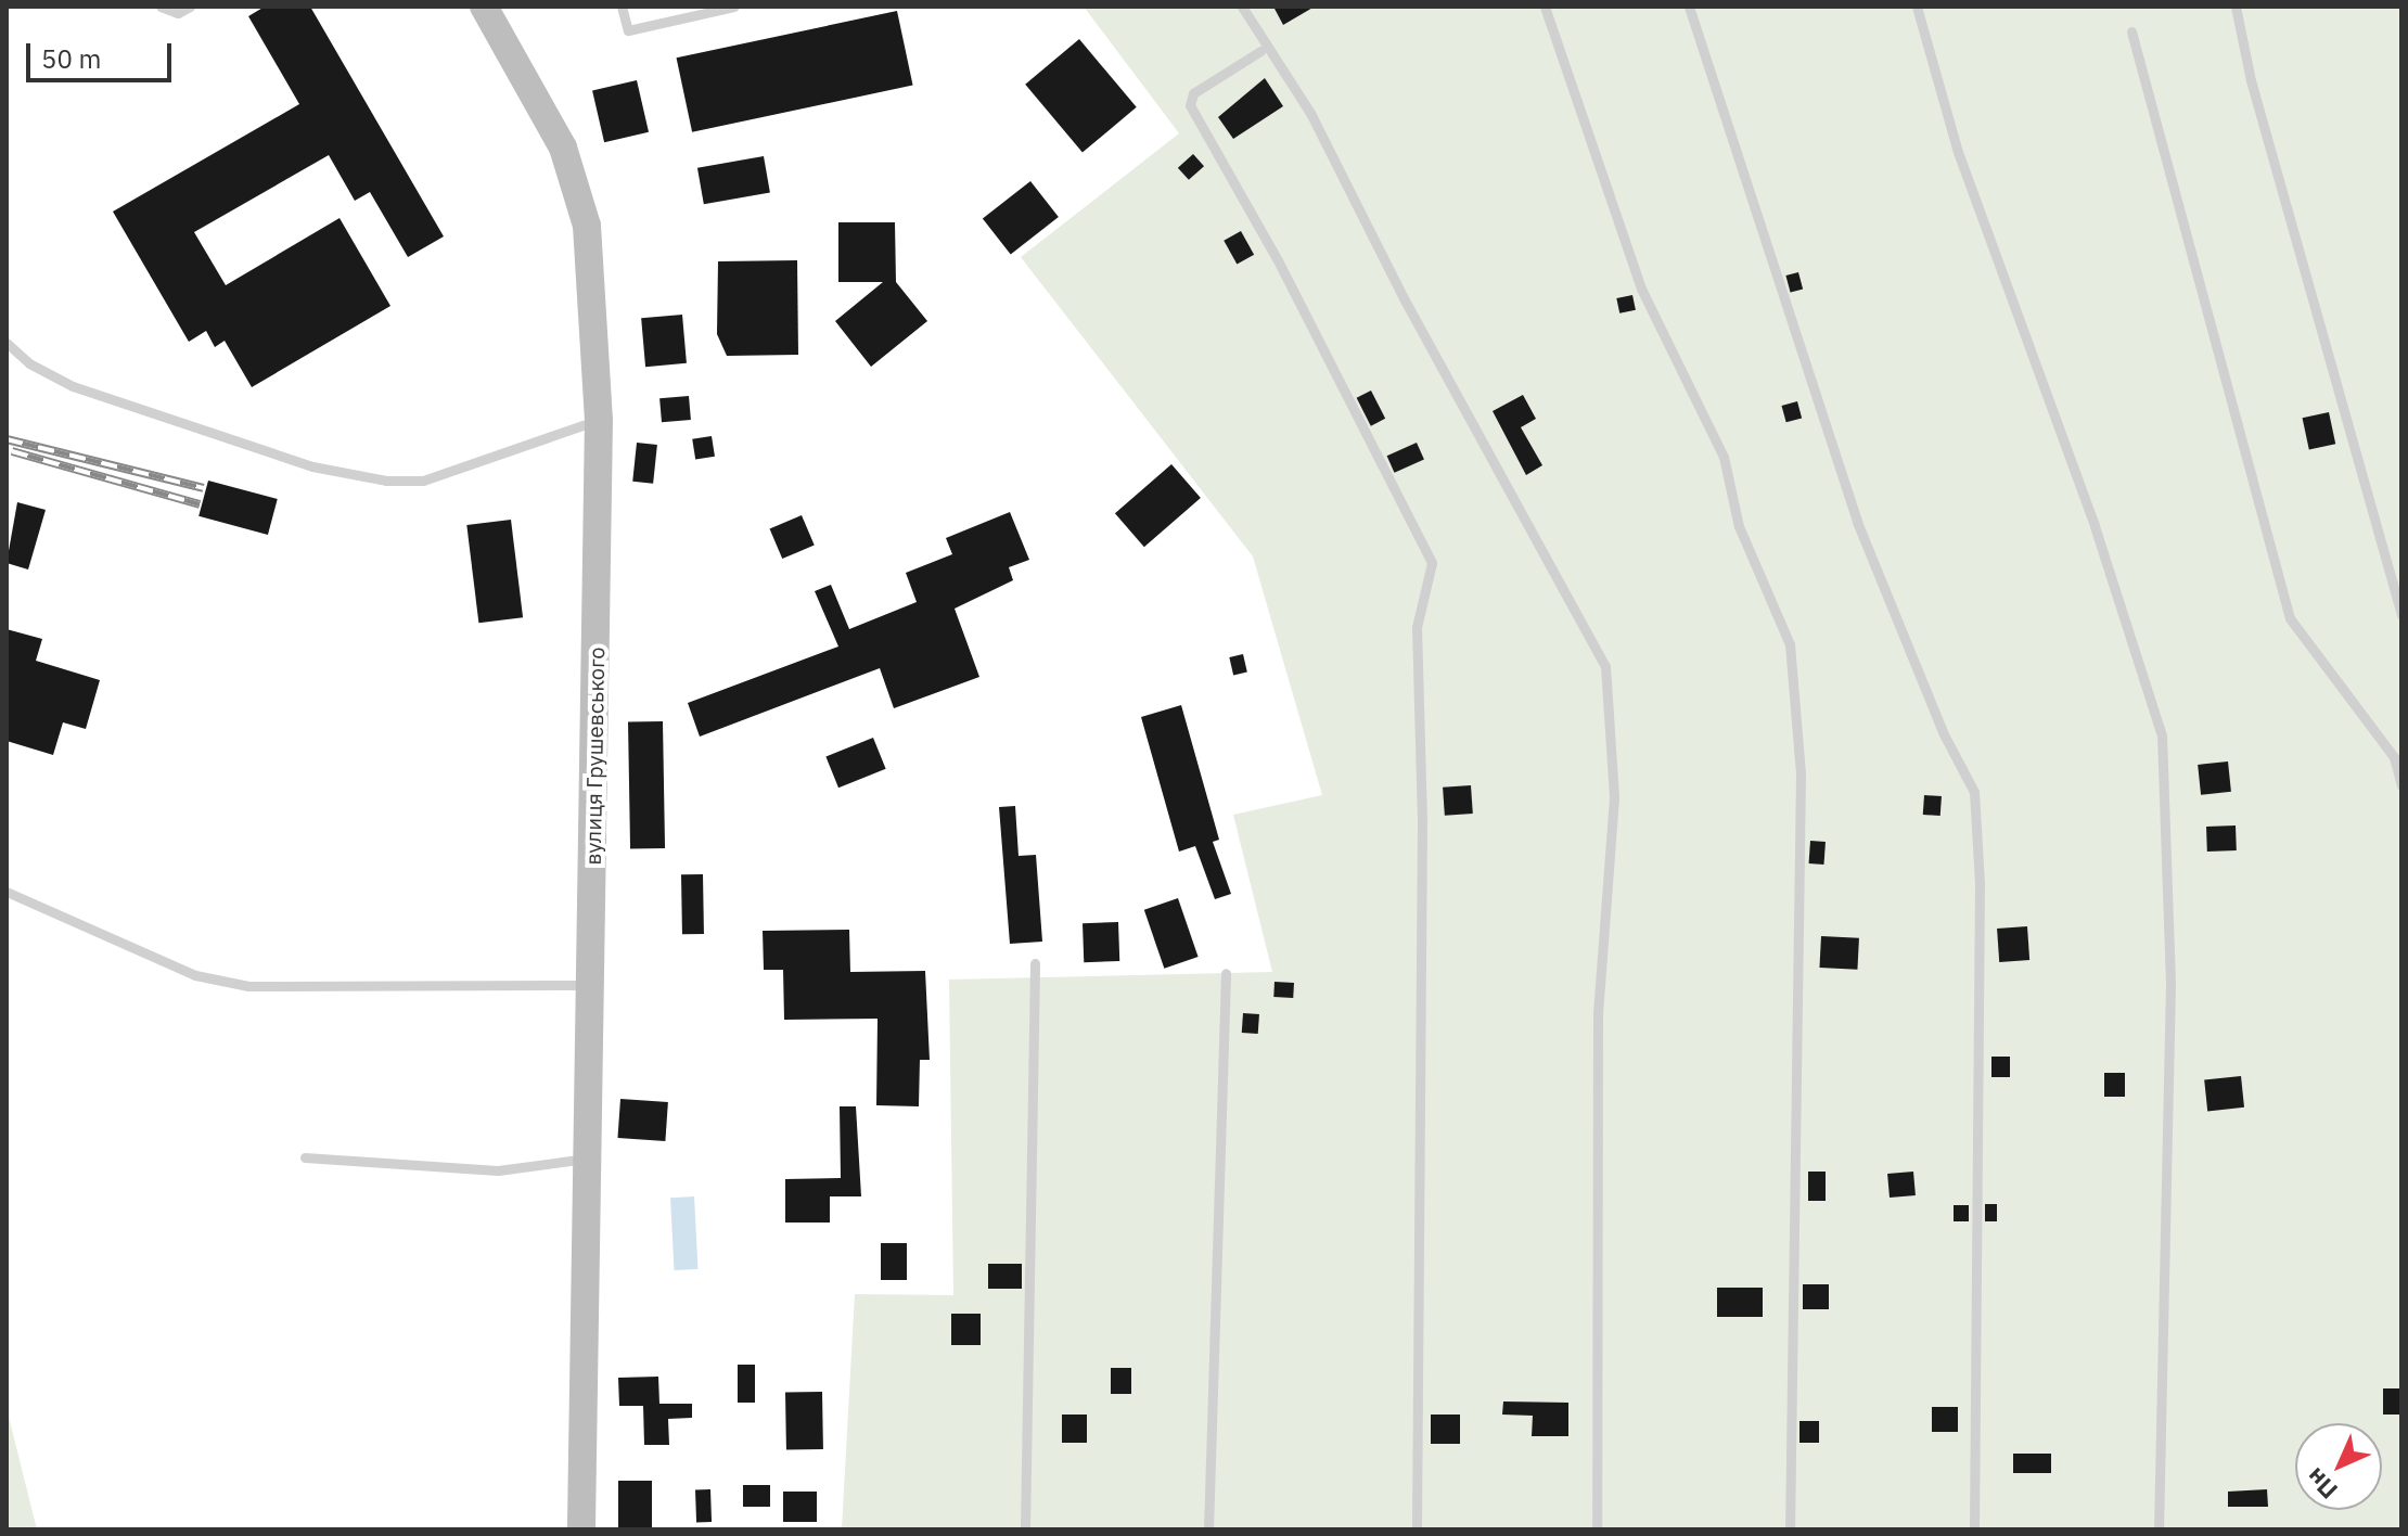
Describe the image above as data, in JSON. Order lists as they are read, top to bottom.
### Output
{
  "streets": {
    "street": ["вулиця Грушевського"]
  },
  "scale_bar": "50 m",
  "north": "bottom left"
}
